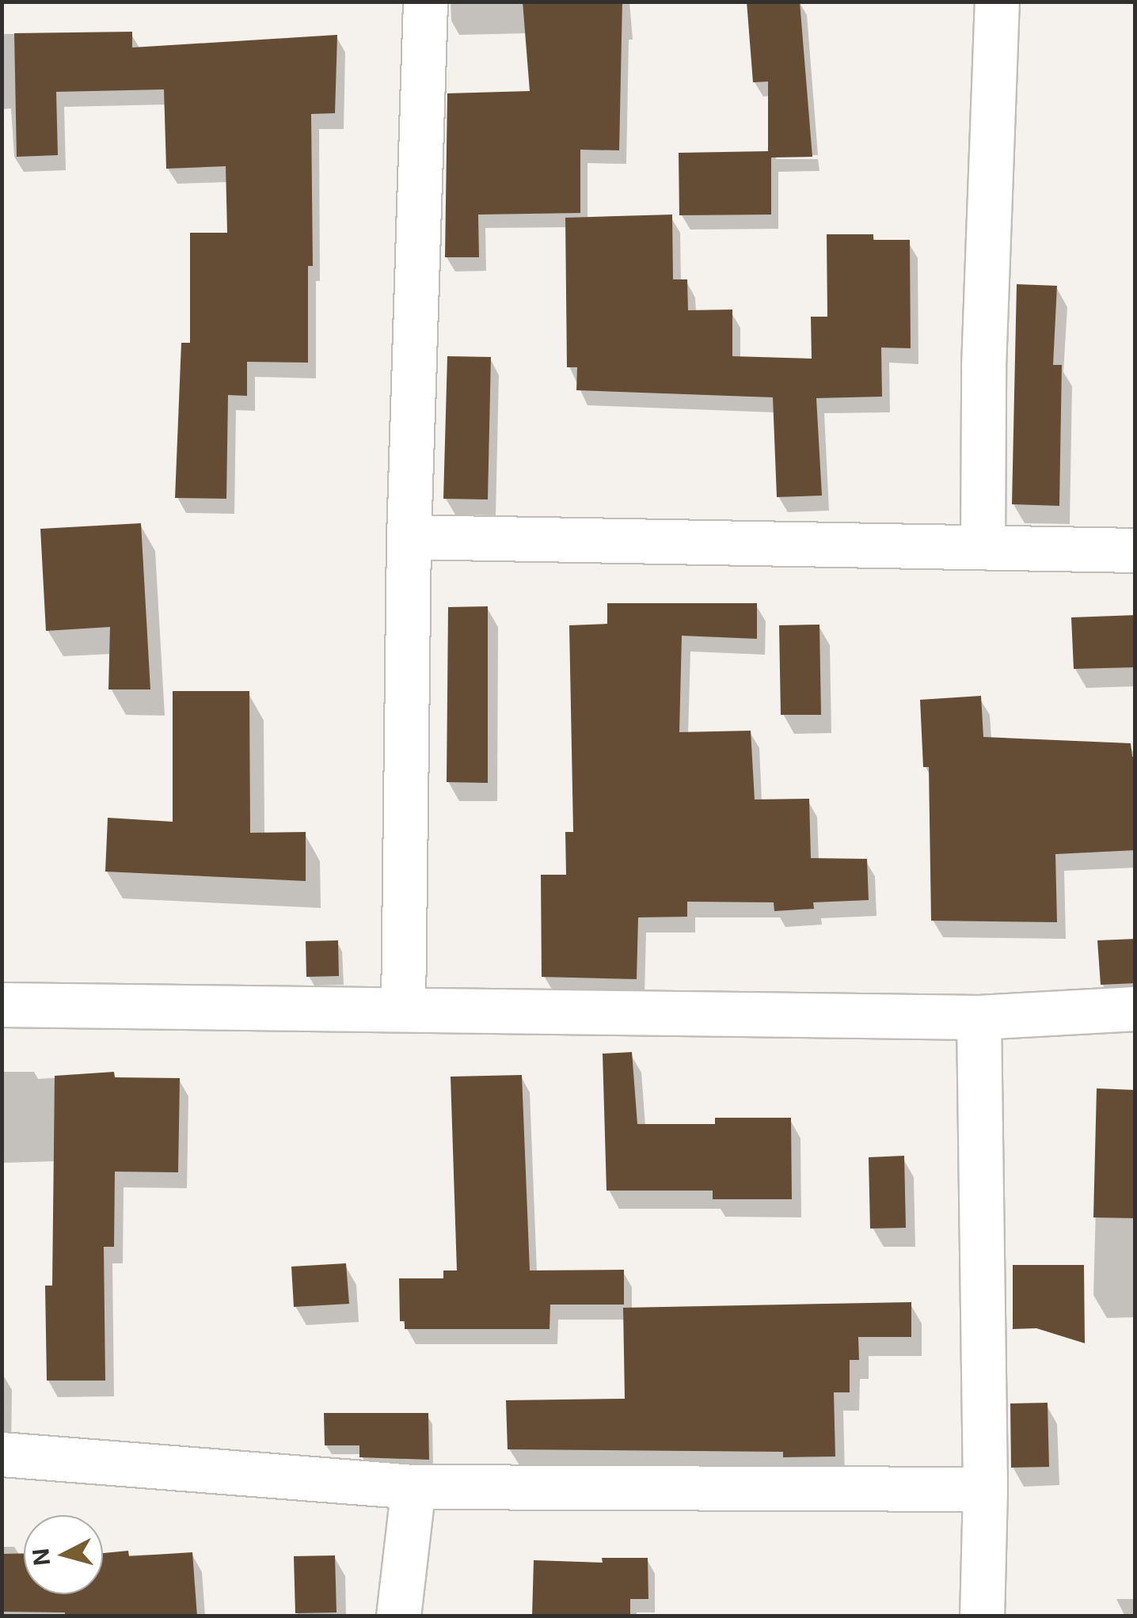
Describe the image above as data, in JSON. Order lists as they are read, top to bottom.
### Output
{
  "north": "left"
}
